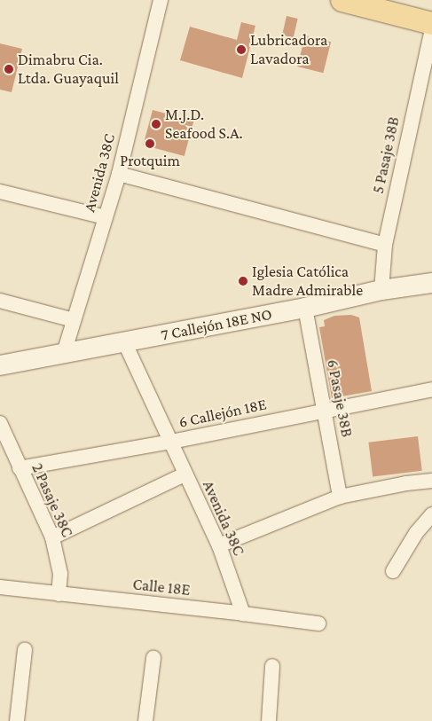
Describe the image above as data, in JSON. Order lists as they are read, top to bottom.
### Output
{
  "streets": {
    "street": [
      "5 Pasaje 38B",
      "Avenida 38C",
      "7 Callejón 18E NO",
      "6 Pasaje 38B",
      "6 Callejón 18E",
      "2 Pasaje 38C",
      "Calle 18E"
    ]
  },
  "crossings": [
    ["5 Pasaje 38B", "7 Callejón 18E NO"],
    ["Avenida 38C", "7 Callejón 18E NO"],
    ["Avenida 38C", "6 Callejón 18E"],
    ["Avenida 38C", "Calle 18E"],
    ["7 Callejón 18E NO", "6 Pasaje 38B"],
    ["6 Pasaje 38B", "6 Callejón 18E"],
    ["6 Callejón 18E", "2 Pasaje 38C"],
    ["2 Pasaje 38C", "Calle 18E"]
  ],
  "places": [
    "Lubricadora Lavadora",
    "Dimabru Cia. Ltda. Guayaquil",
    "M.J.D. Seafood S.A.",
    "Protquim",
    "Iglesia Católica Madre Admirable"
  ]
}
